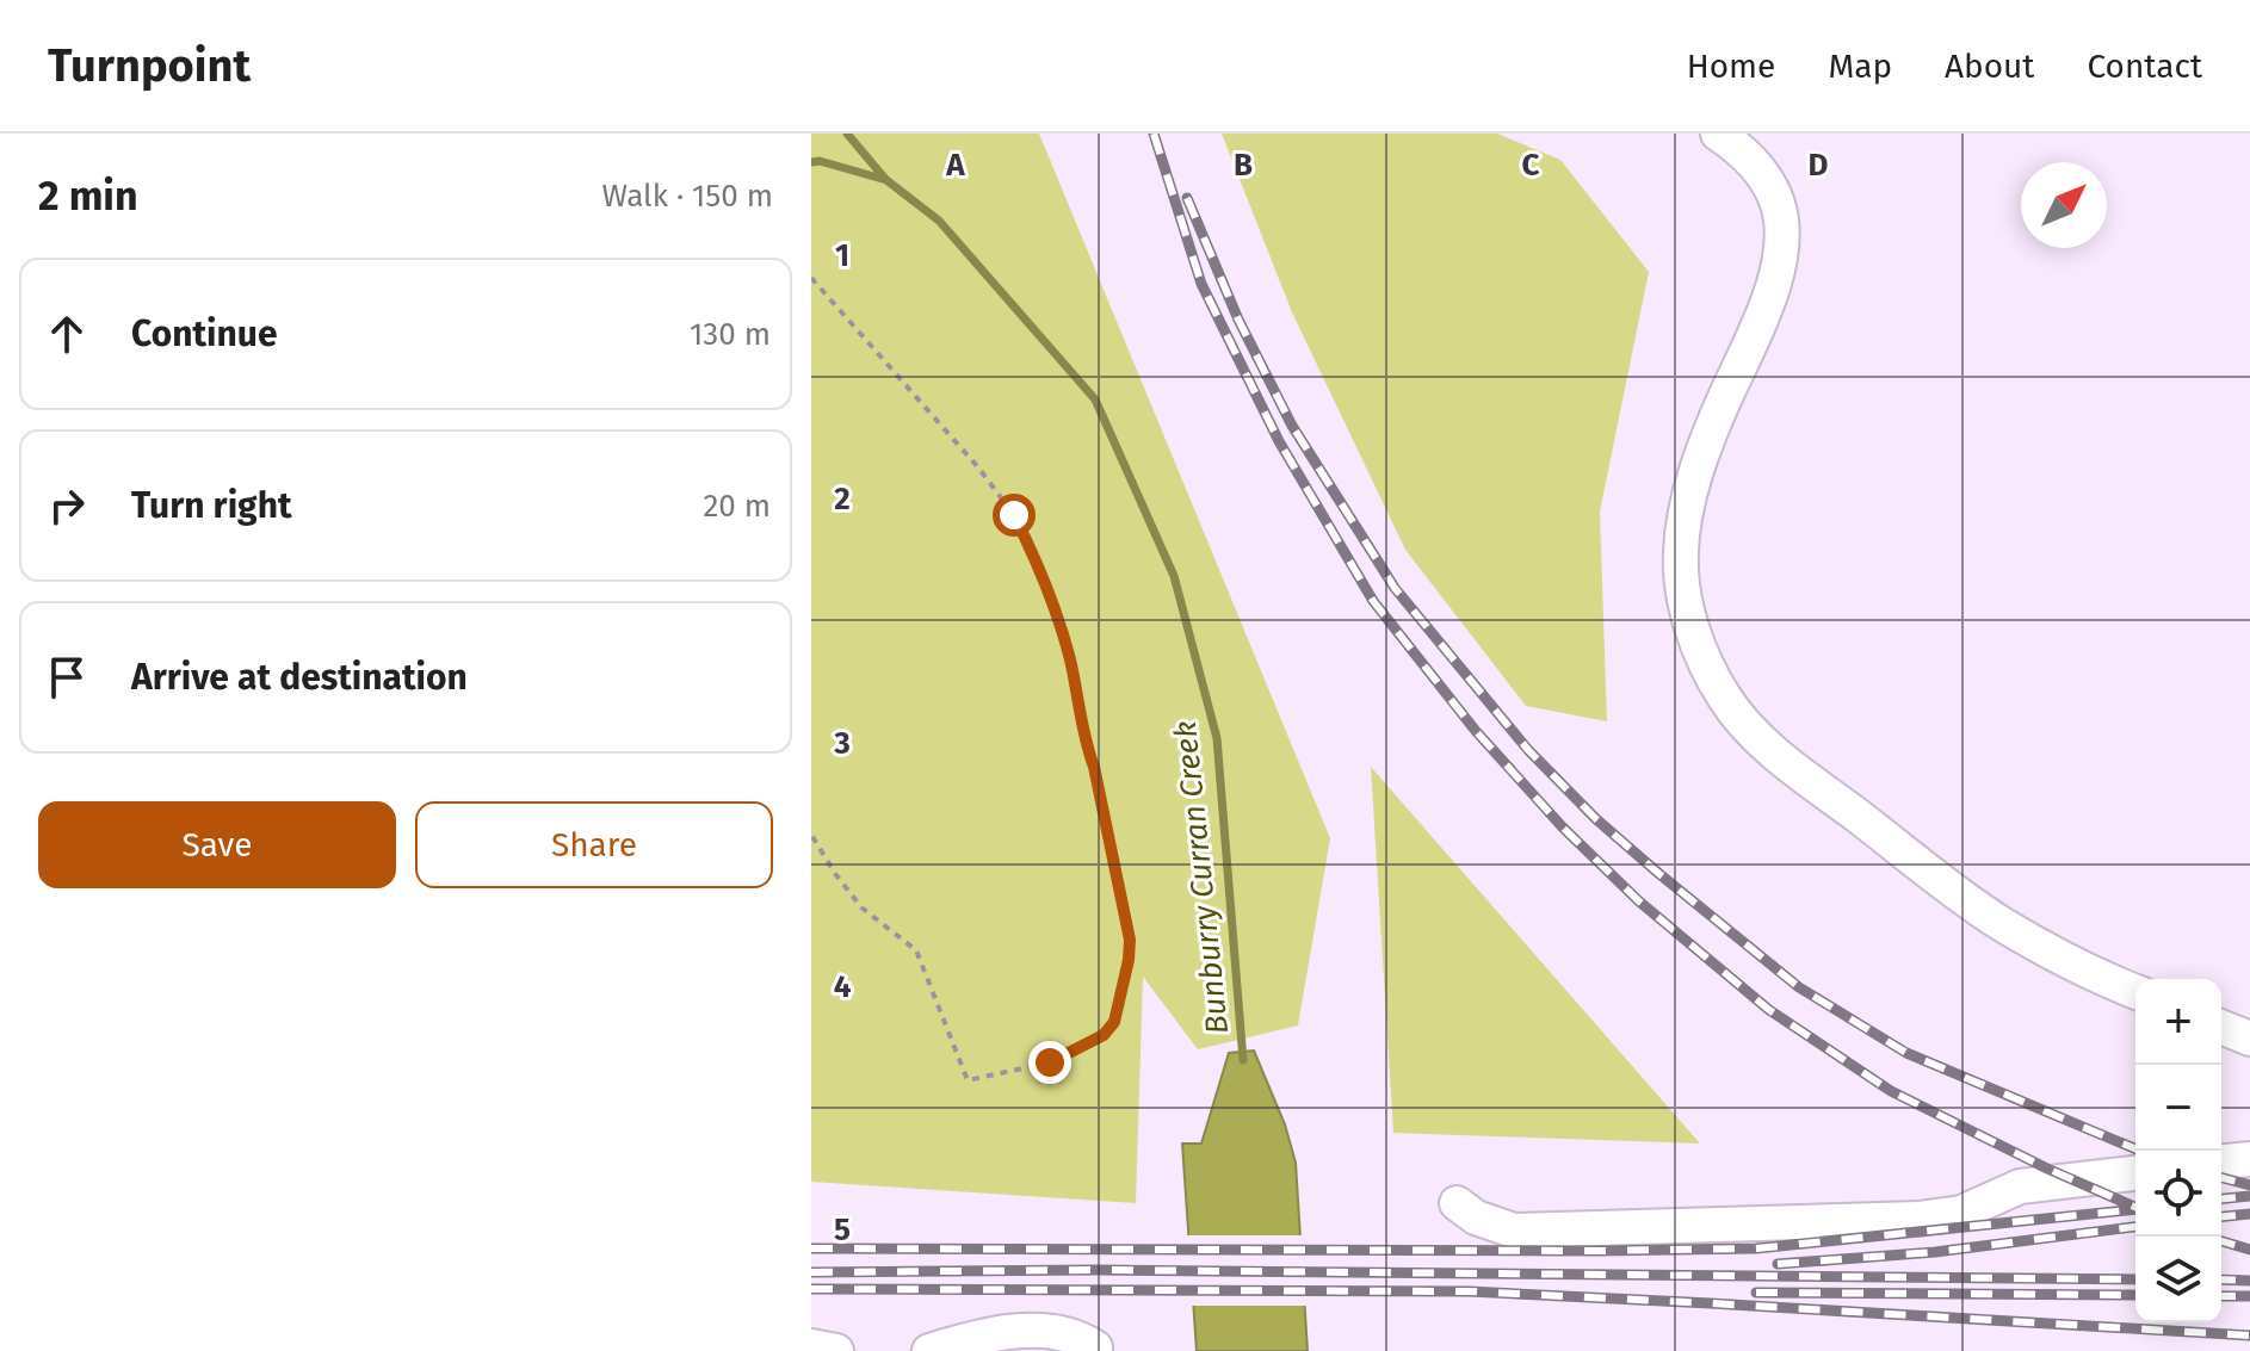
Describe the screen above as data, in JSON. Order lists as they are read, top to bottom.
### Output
{
  "water": ["Bunburry Curran Creek"],
  "north": "top right",
  "page": {
    "header": "Turnpoint",
    "nav": [
      "Home",
      "Map",
      "About",
      "Contact"
    ],
    "heading": ["2 min", "Walk · 150 m"],
    "list": [
      ["Continue", "130 m"],
      ["Turn right", "20 m"],
      "Arrive at destination"
    ],
    "buttons": ["Save", "Share"],
    "map_buttons": ["+", "−"]
  },
  "grid": {
    "columns": [
      "A",
      "B",
      "C",
      "D"
    ],
    "rows": [
      "1",
      "2",
      "3",
      "4",
      "5"
    ]
  }
}
